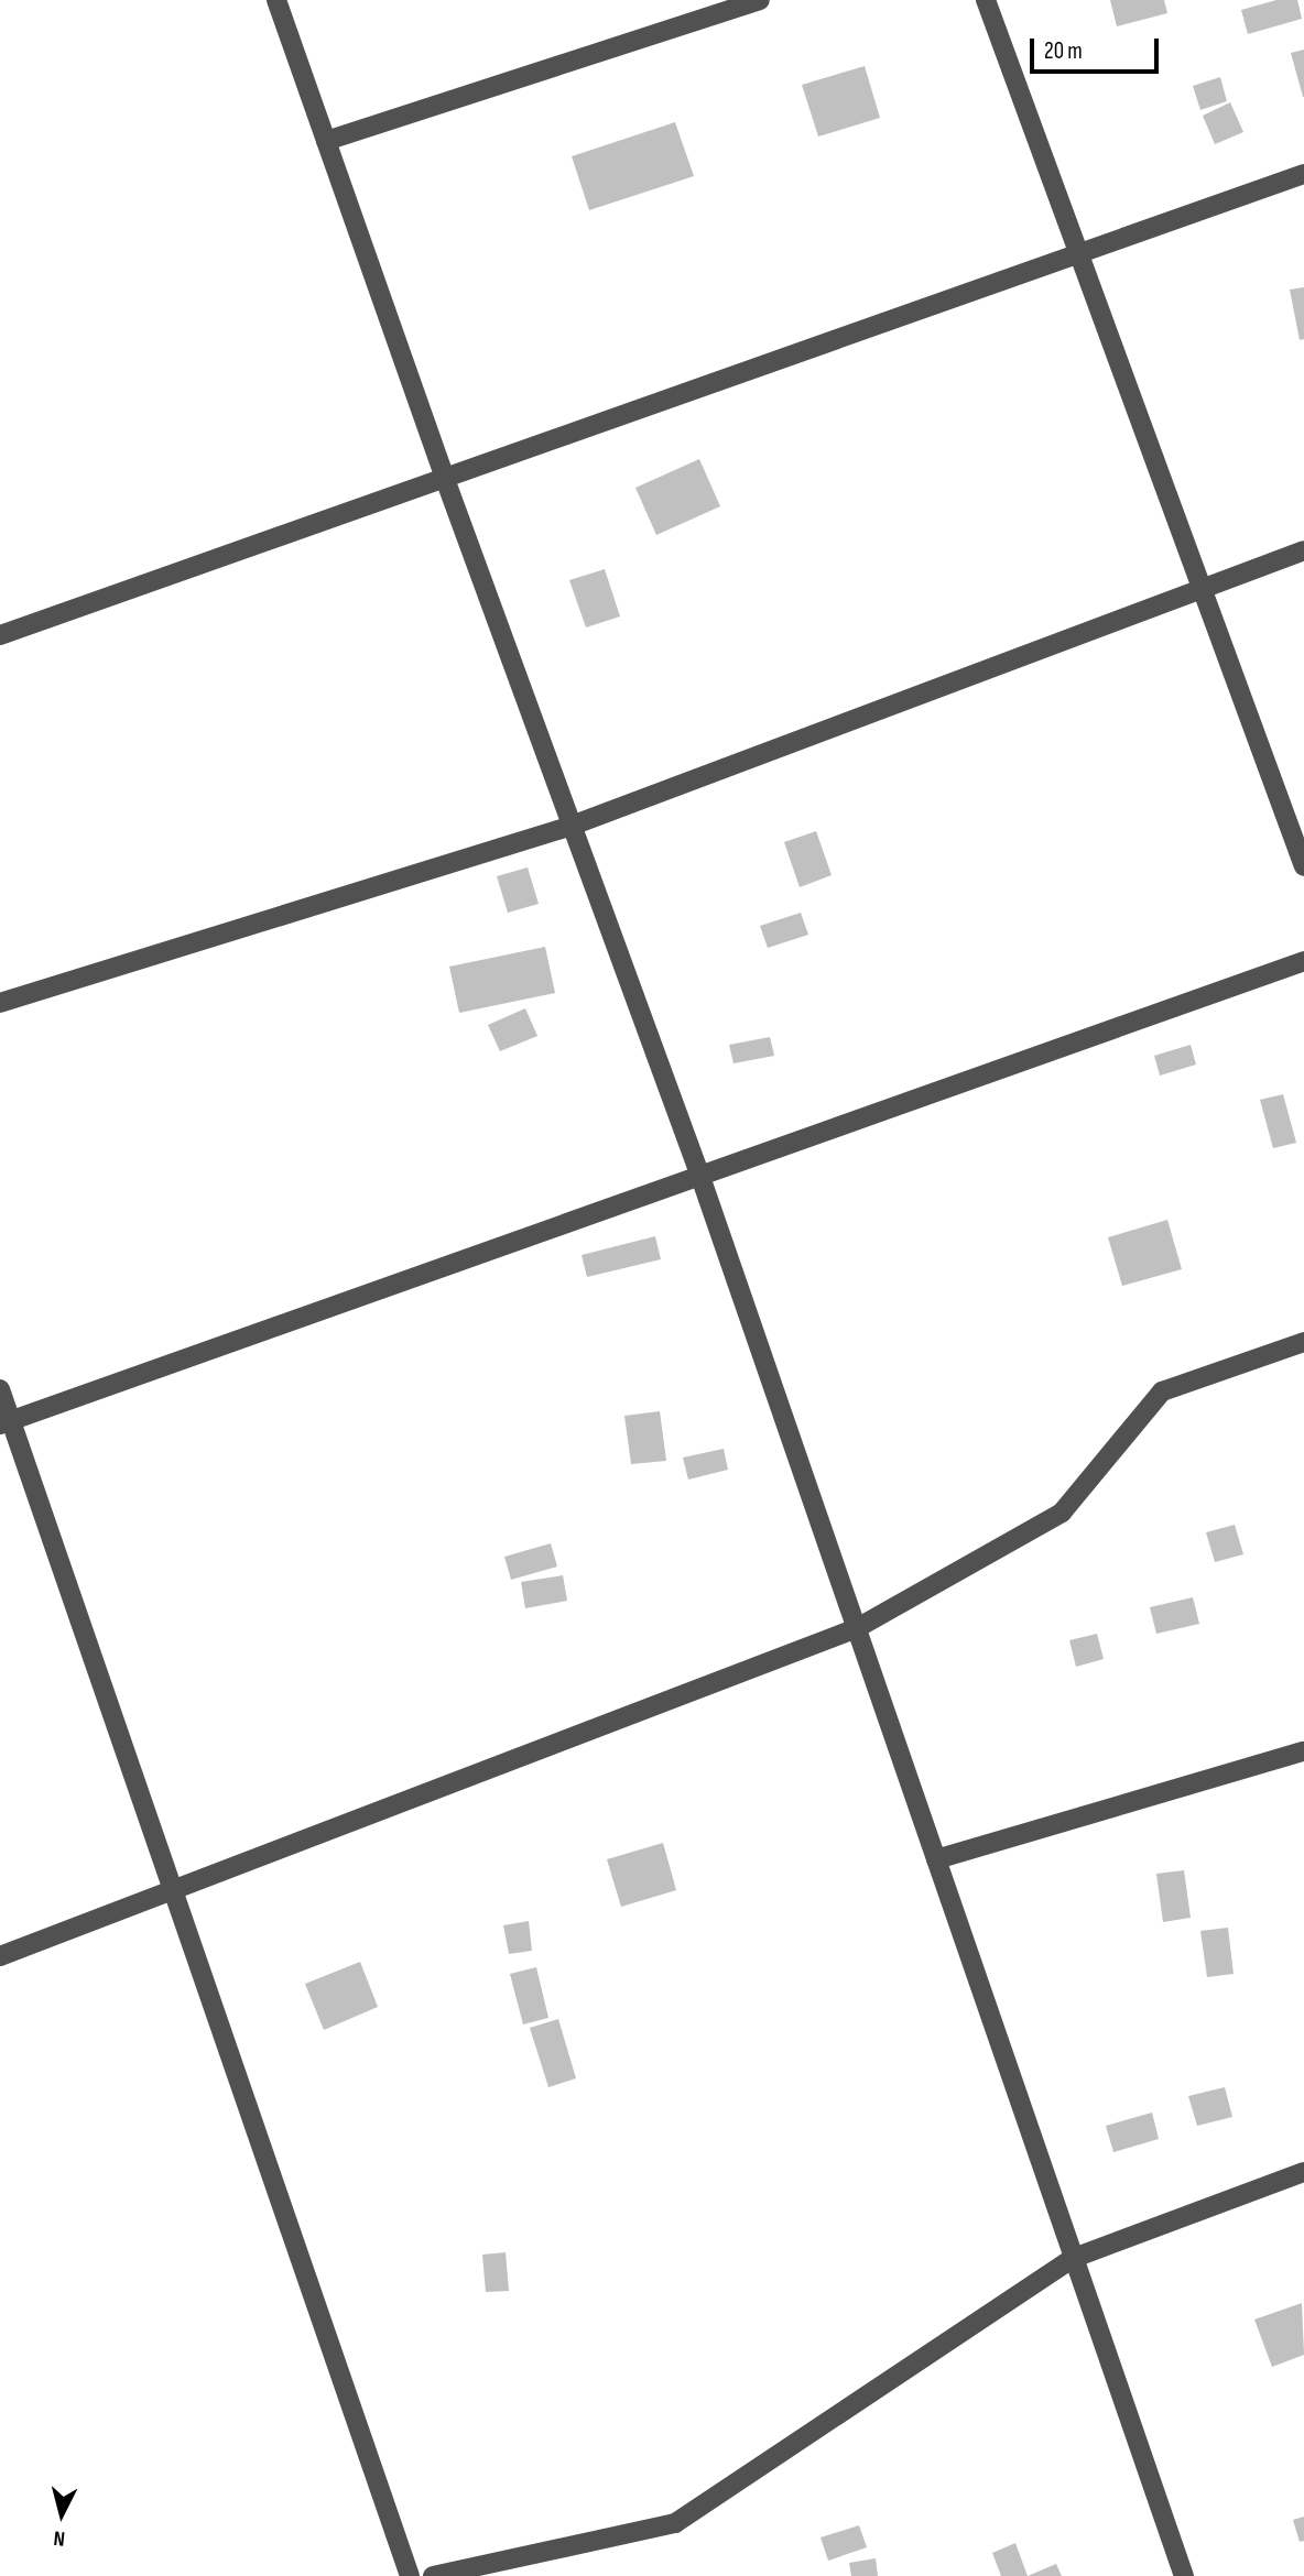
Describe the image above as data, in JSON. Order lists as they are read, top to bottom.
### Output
{
  "scale_bar": "20 m",
  "north": "bottom"
}
